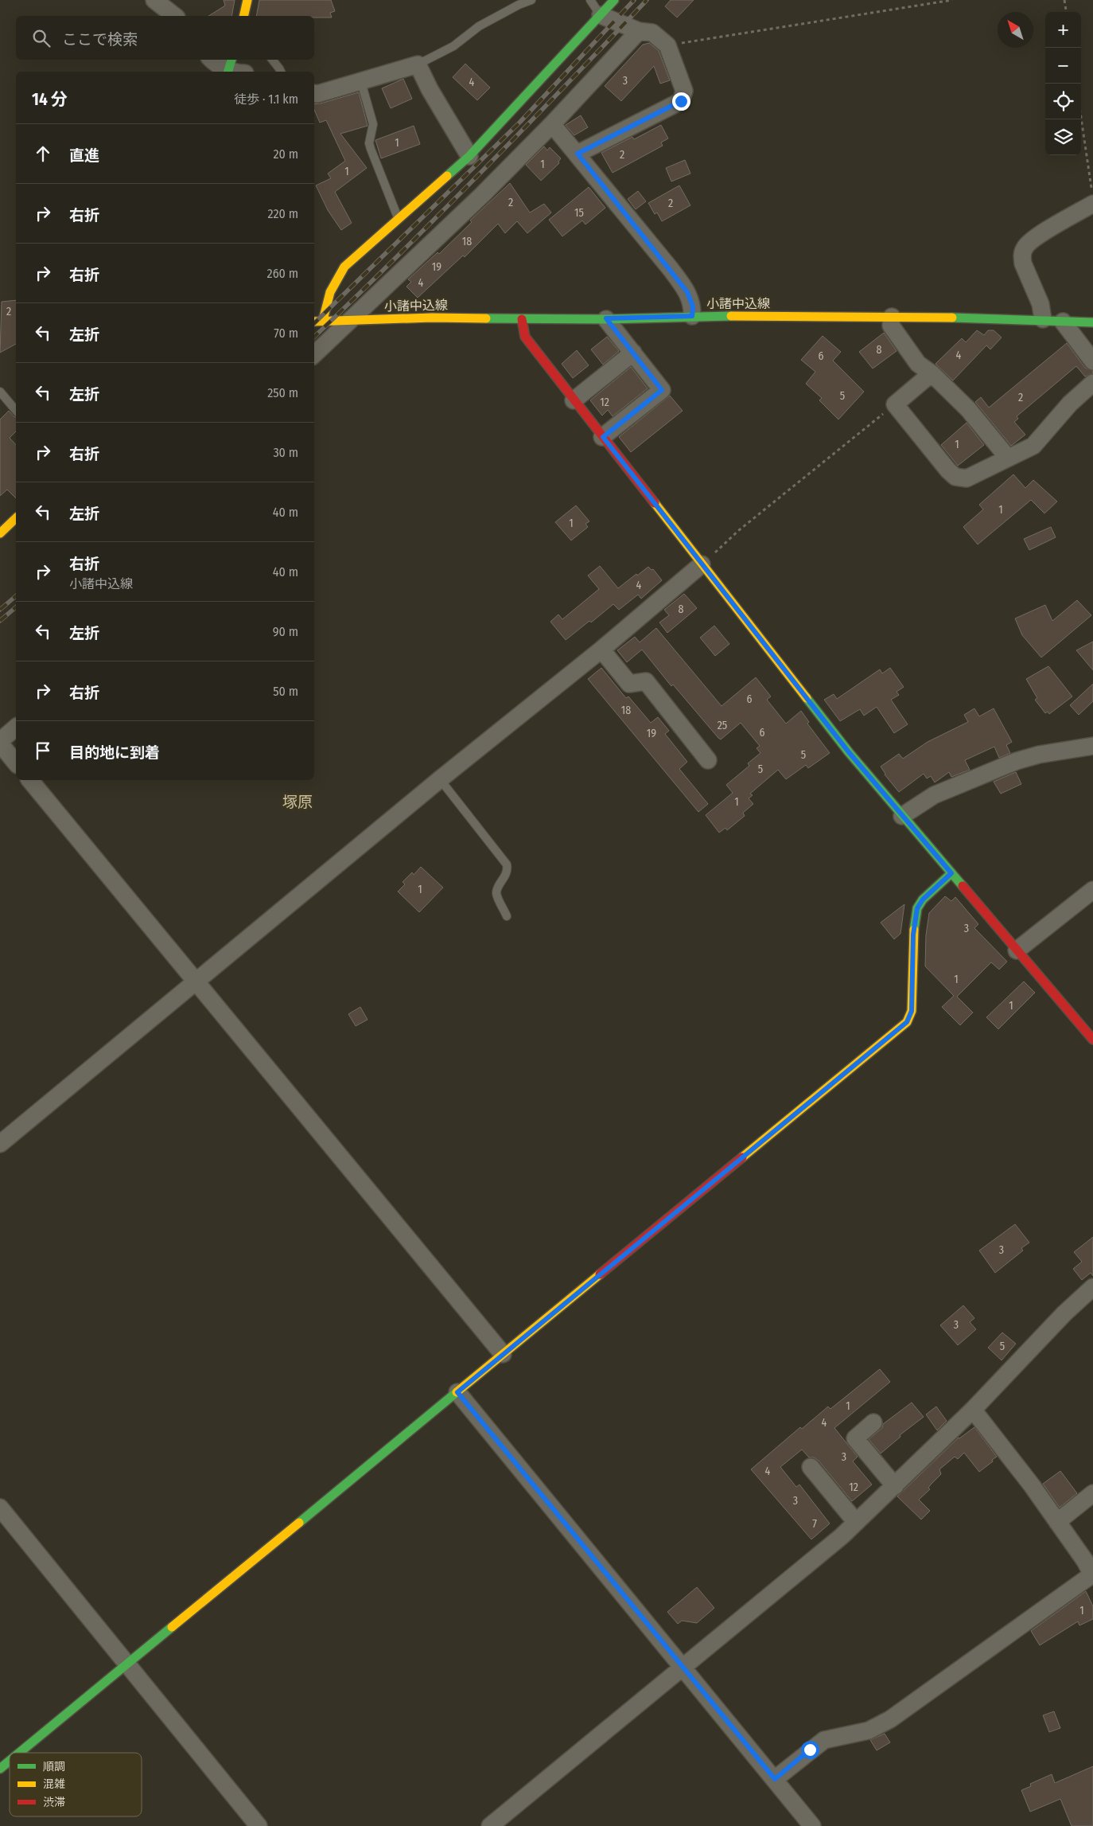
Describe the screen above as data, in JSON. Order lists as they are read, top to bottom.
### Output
{
  "streets": {
    "street": ["小諸中込線"]
  },
  "districts": ["塚原"],
  "house_numbers": [
    "3",
    "4",
    "1",
    "2",
    "1",
    "1",
    "2",
    "2",
    "15",
    "18",
    "19",
    "4",
    "2",
    "8",
    "4",
    "6",
    "5",
    "2",
    "12",
    "1",
    "1",
    "1",
    "4",
    "8",
    "6",
    "18",
    "25",
    "6",
    "19",
    "5",
    "5",
    "1",
    "1",
    "3",
    "1",
    "1",
    "3",
    "3",
    "5",
    "1",
    "4",
    "3",
    "4",
    "12",
    "3",
    "7",
    "1"
  ],
  "legend": ["順調", "混雑", "渋滞"],
  "north": "top left",
  "page": {
    "map_buttons": ["+", "−"],
    "search": "ここで検索",
    "heading": ["14 分", "徒歩 · 1.1 km"],
    "list": [
      ["直進", "20 m"],
      ["右折", "220 m"],
      ["右折", "260 m"],
      ["左折", "70 m"],
      ["左折", "250 m"],
      ["右折", "30 m"],
      ["左折", "40 m"],
      ["右折", "小諸中込線", "40 m"],
      ["左折", "90 m"],
      ["右折", "50 m"],
      "目的地に到着"
    ]
  }
}
